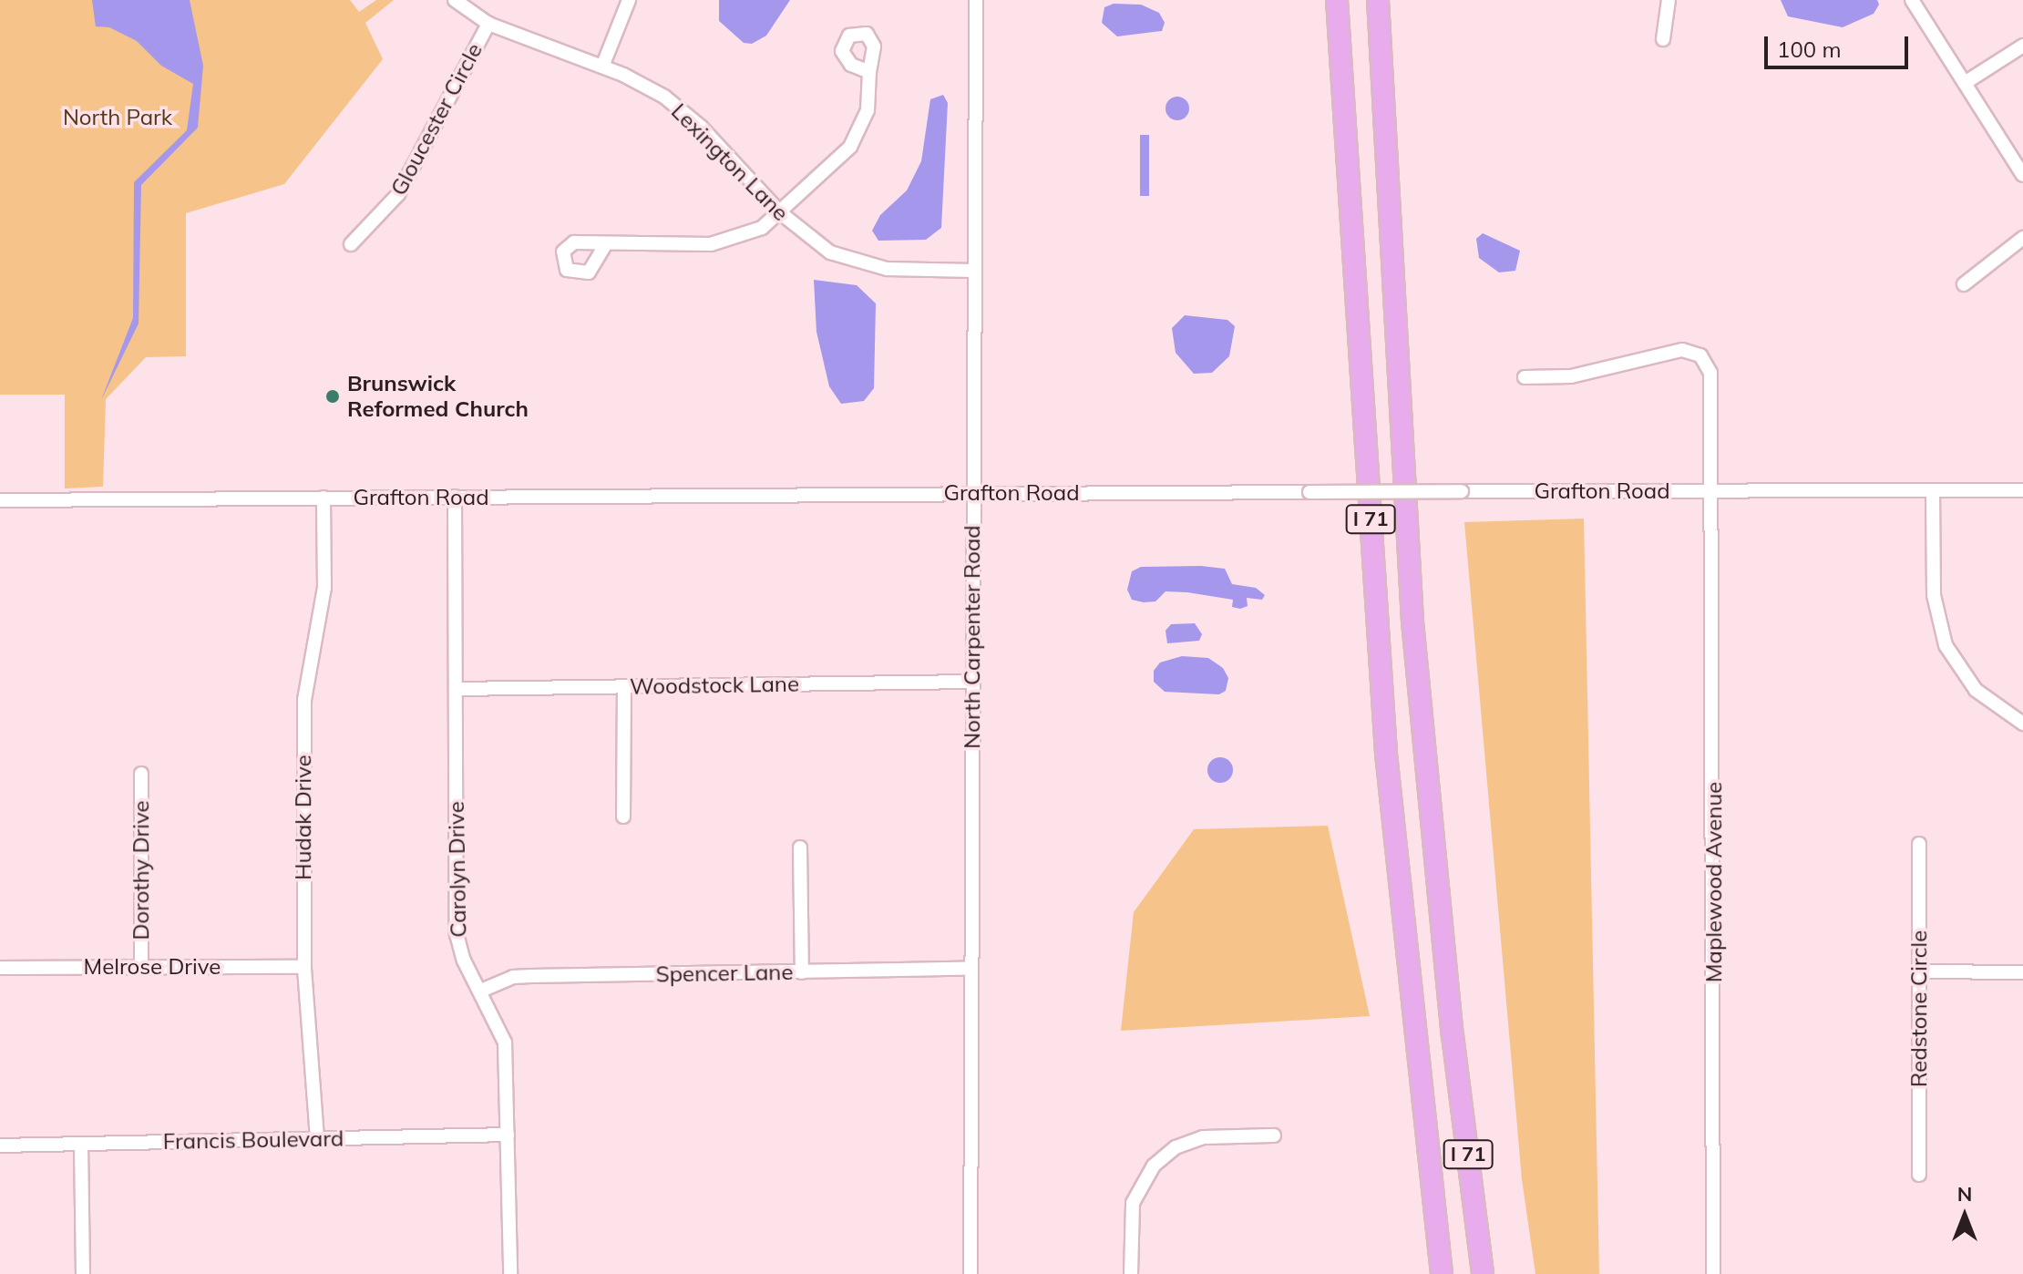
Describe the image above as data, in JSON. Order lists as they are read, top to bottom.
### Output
{
  "streets": {
    "highway": ["I 71"],
    "street": [
      "Gloucester Circle",
      "Lexington Lane",
      "Grafton Road",
      "North Carpenter Road",
      "Woodstock Lane",
      "Hudak Drive",
      "Carolyn Drive",
      "Dorothy Drive",
      "Maplewood Avenue",
      "Melrose Drive",
      "Spencer Lane",
      "Redstone Circle",
      "Francis Boulevard"
    ]
  },
  "crossings": [
    ["Gloucester Circle", "Lexington Lane"],
    ["Lexington Lane", "North Carpenter Road"],
    ["Grafton Road", "North Carpenter Road"],
    ["Grafton Road", "Hudak Drive"],
    ["Grafton Road", "Carolyn Drive"],
    ["Grafton Road", "Maplewood Avenue"],
    ["North Carpenter Road", "Woodstock Lane"],
    ["North Carpenter Road", "Spencer Lane"],
    ["Woodstock Lane", "Carolyn Drive"],
    ["Hudak Drive", "Melrose Drive"],
    ["Hudak Drive", "Francis Boulevard"],
    ["Carolyn Drive", "Spencer Lane"],
    ["Carolyn Drive", "Francis Boulevard"],
    ["Dorothy Drive", "Melrose Drive"]
  ],
  "parks": ["North Park"],
  "places": ["Brunswick Reformed Church"],
  "scale_bar": "100 m",
  "north": "top"
}
